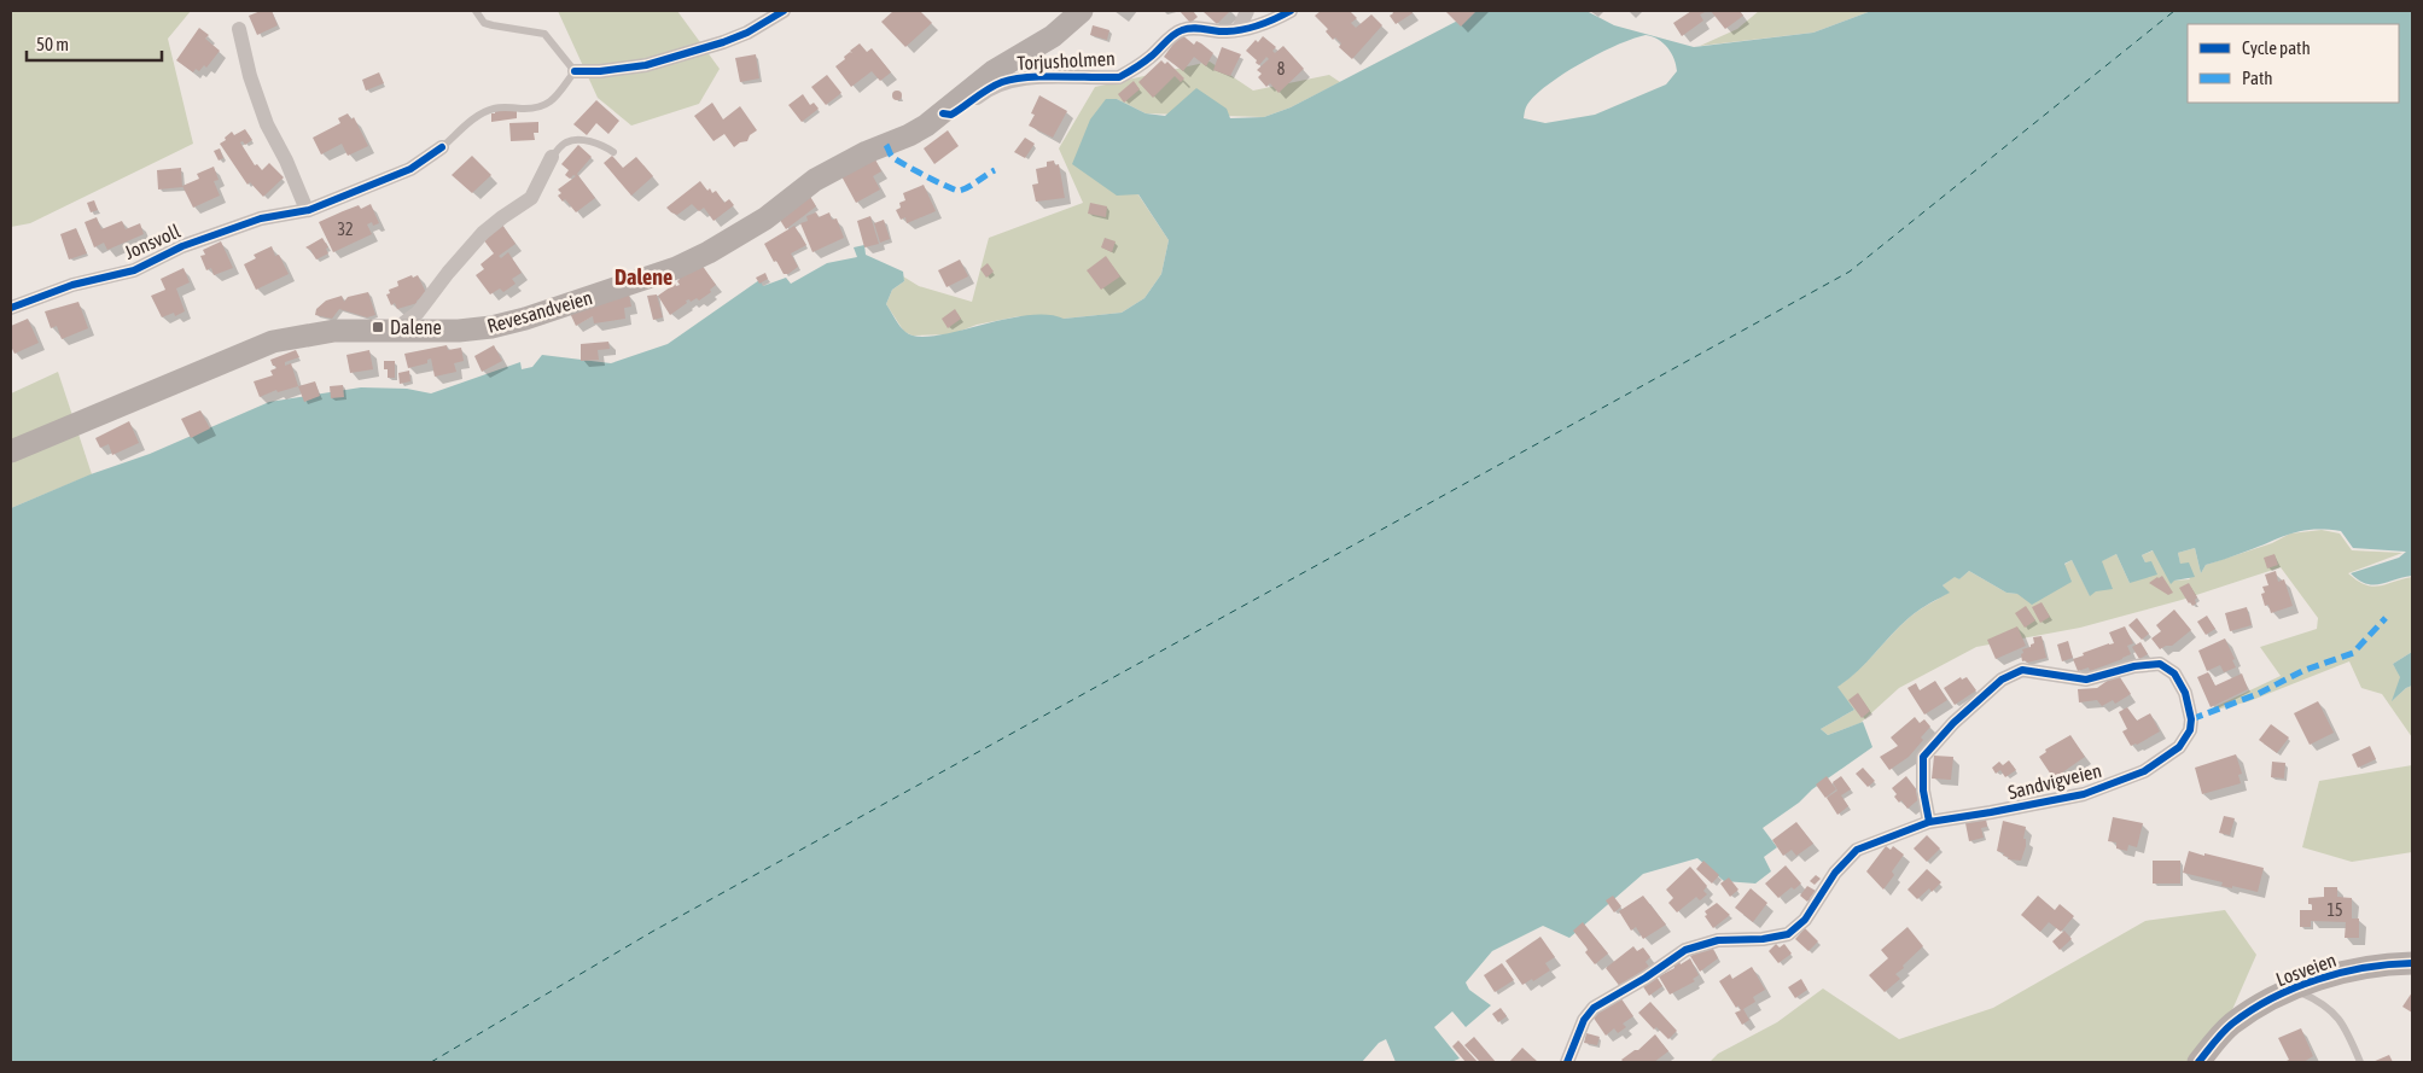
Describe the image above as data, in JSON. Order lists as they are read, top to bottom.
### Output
{
  "streets": {
    "main road": ["Revesandveien", "Losveien"],
    "street": ["Torjusholmen", "Jonsvoll", "Sandvigveien"]
  },
  "crossings": [
    ["Torjusholmen", "Revesandveien"]
  ],
  "districts": ["Dalene"],
  "places": {
    "transit": ["Dalene"]
  },
  "house_numbers": ["8", "32", "15"],
  "legend": ["Cycle path", "Path"],
  "scale_bar": "50 m"
}
